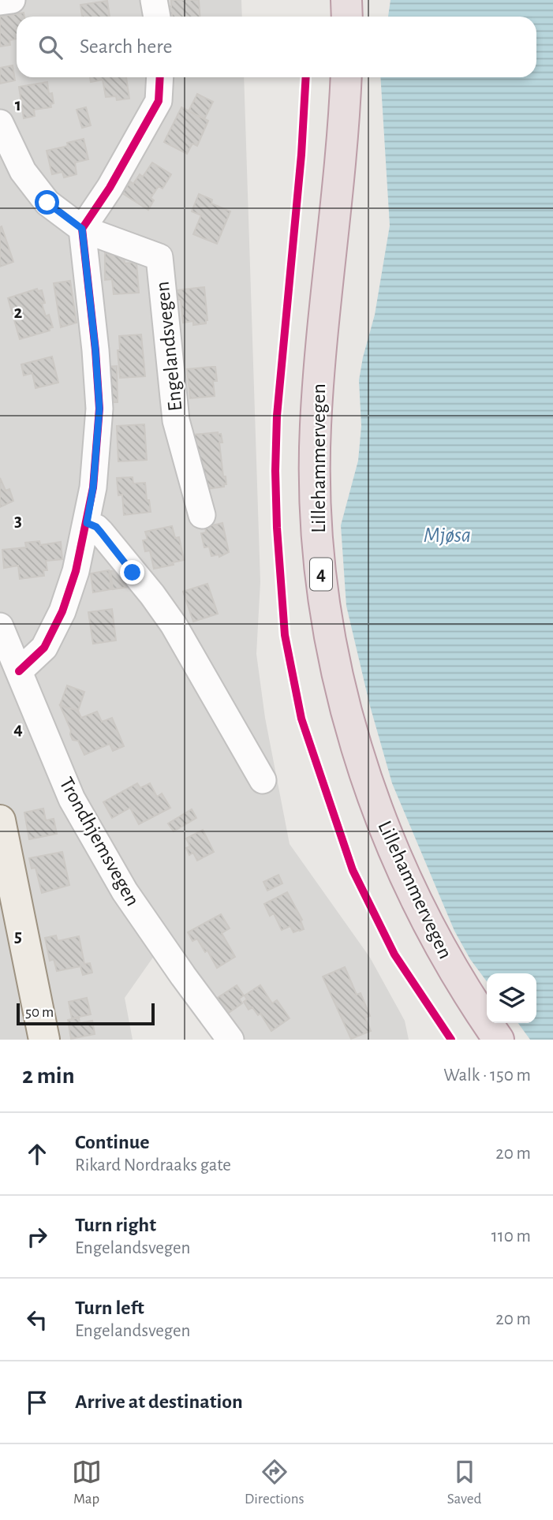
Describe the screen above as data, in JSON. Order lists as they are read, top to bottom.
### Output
{
  "streets": {
    "highway": ["Lillehammervegen", "4"],
    "street": ["Engelandsvegen", "Trondhjemsvegen"]
  },
  "water": ["Mjøsa"],
  "scale_bar": "50 m",
  "page": {
    "search": "Search here",
    "scale": "50 m",
    "heading": ["2 min", "Walk · 150 m"],
    "list": [
      ["Continue", "Rikard Nordraaks gate", "20 m"],
      ["Turn right", "Engelandsvegen", "110 m"],
      ["Turn left", "Engelandsvegen", "20 m"],
      "Arrive at destination"
    ],
    "nav": ["Map", "Directions", "Saved"]
  },
  "grid": {
    "rows": [
      "1",
      "2",
      "3",
      "4",
      "5"
    ]
  }
}
